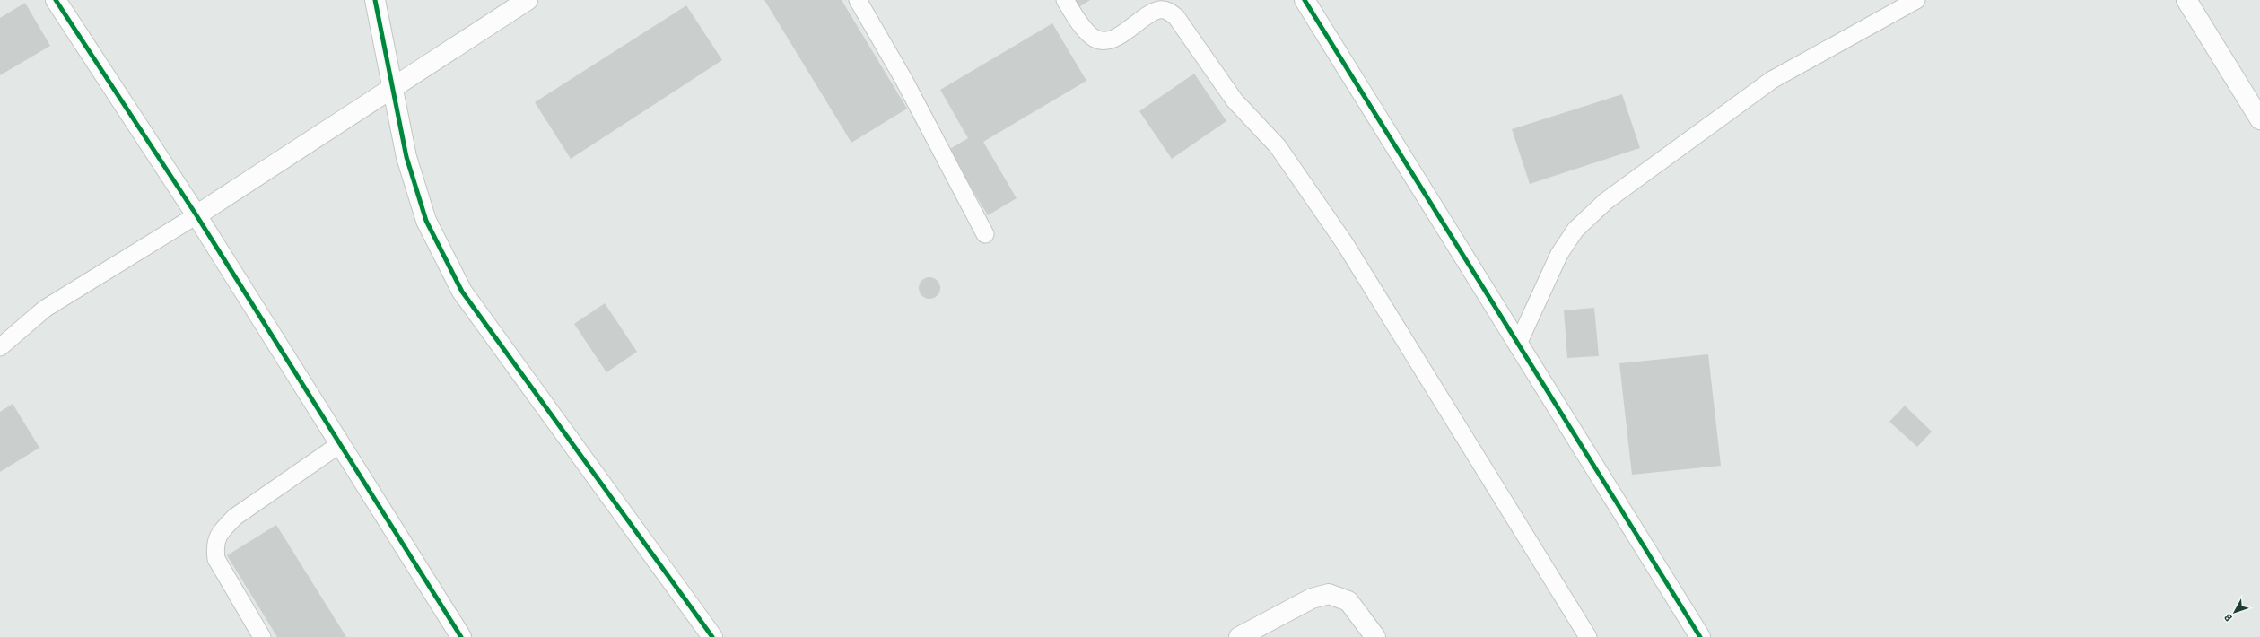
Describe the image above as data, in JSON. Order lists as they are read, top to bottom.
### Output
{
  "north": "bottom left"
}
